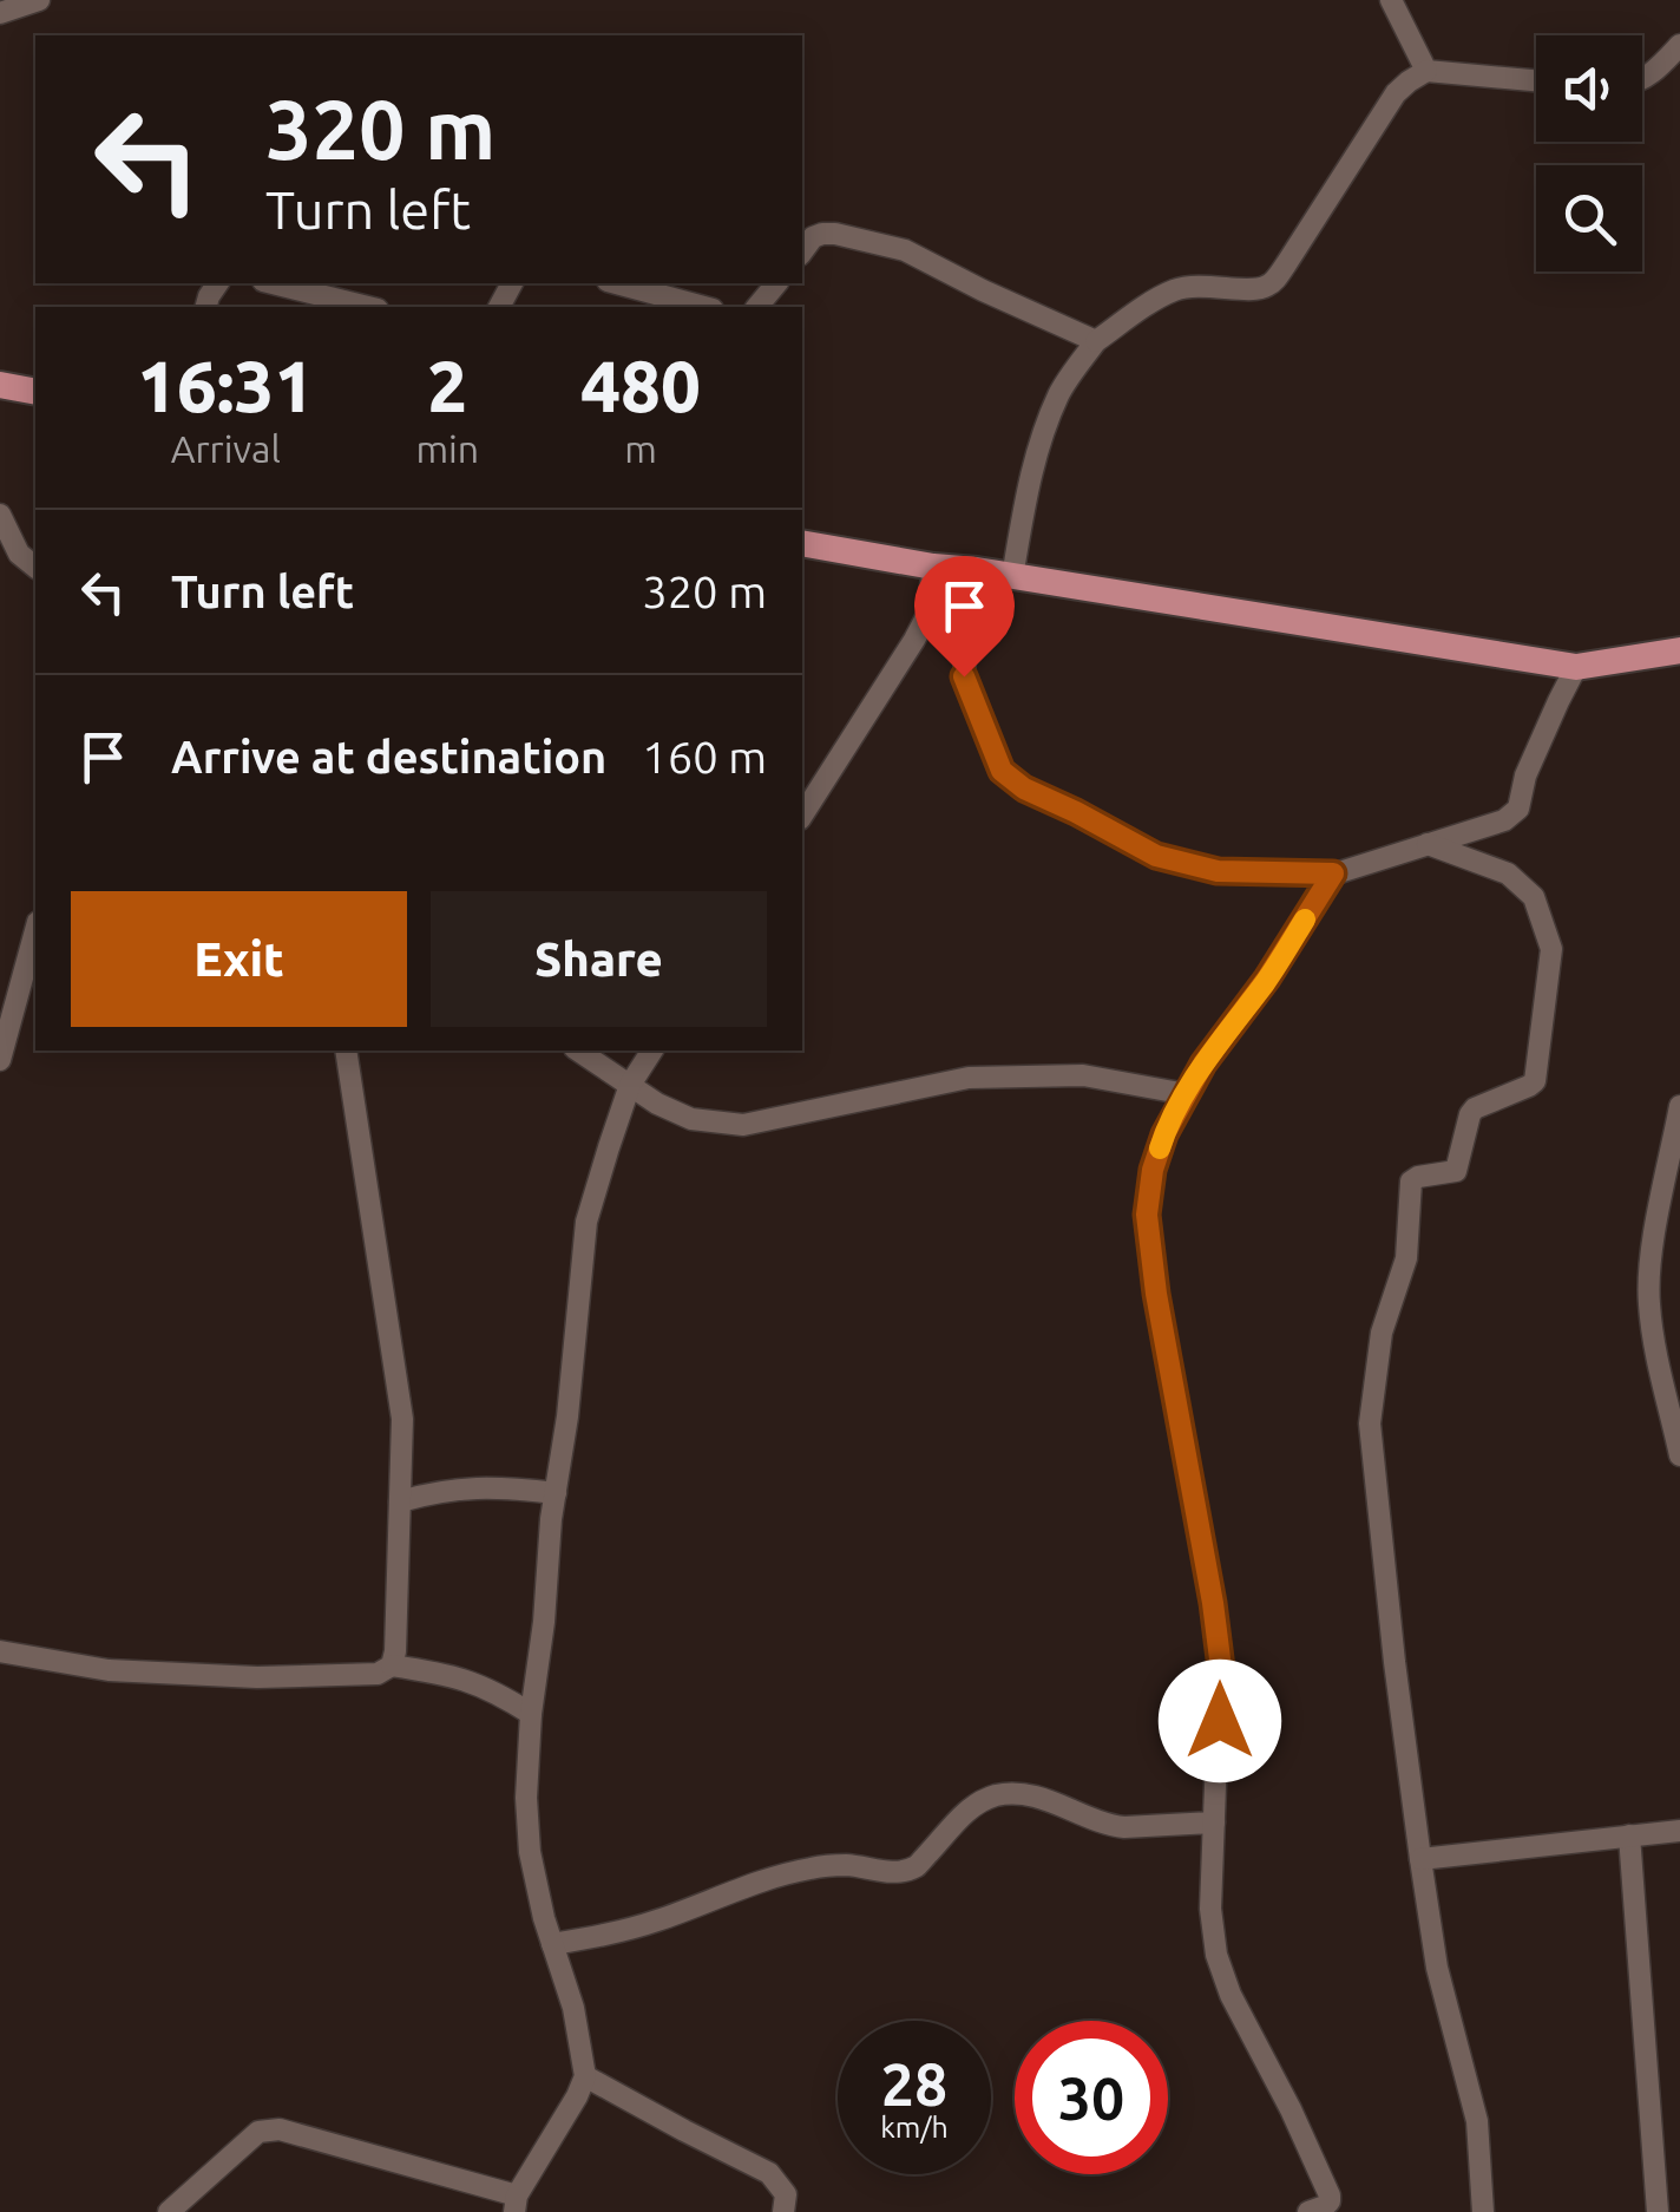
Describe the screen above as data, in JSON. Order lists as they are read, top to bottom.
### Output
{
  "page": {
    "turn": ["320 m", "Turn left"],
    "eta": [
      "16:31",
      "Arrival",
      "2",
      "min",
      "480",
      "m"
    ],
    "list": [
      {
        "name": "Turn left",
        "value": "320 m"
      },
      {
        "name": "Arrive at destination",
        "value": "160 m"
      }
    ],
    "buttons": ["Exit", "Share"],
    "speed": "28 km/h",
    "limit": "30"
  }
}
